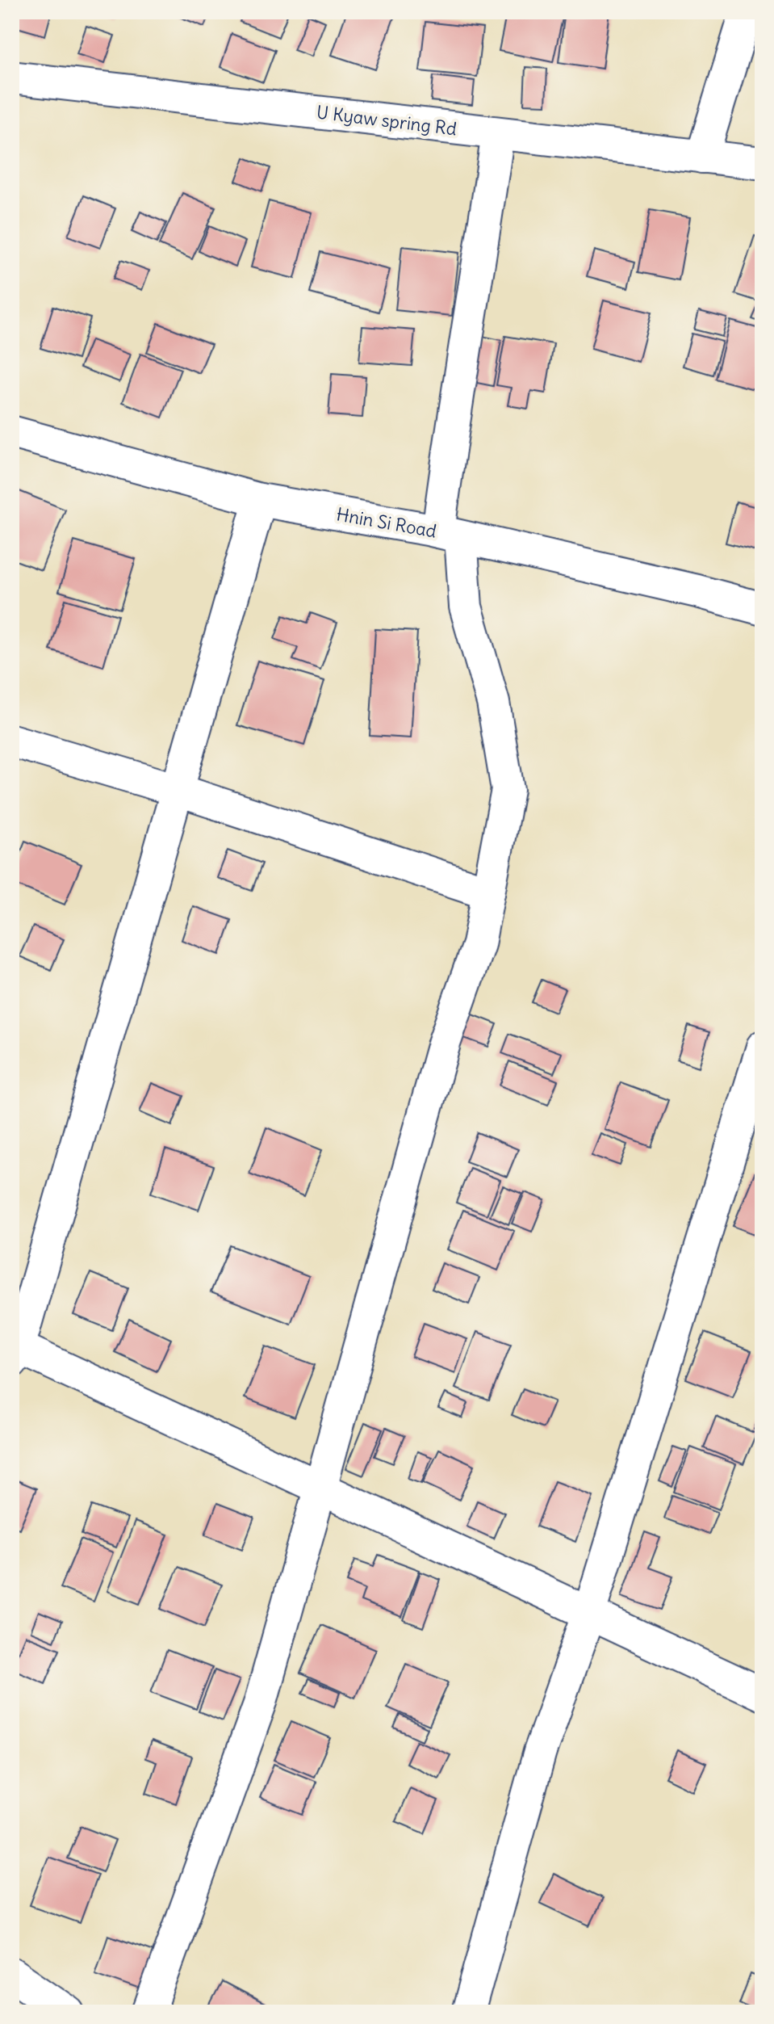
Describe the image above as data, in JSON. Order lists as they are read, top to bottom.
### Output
{
  "streets": {
    "street": ["U Kyaw spring Rd", "Hnin Si Road"]
  }
}
